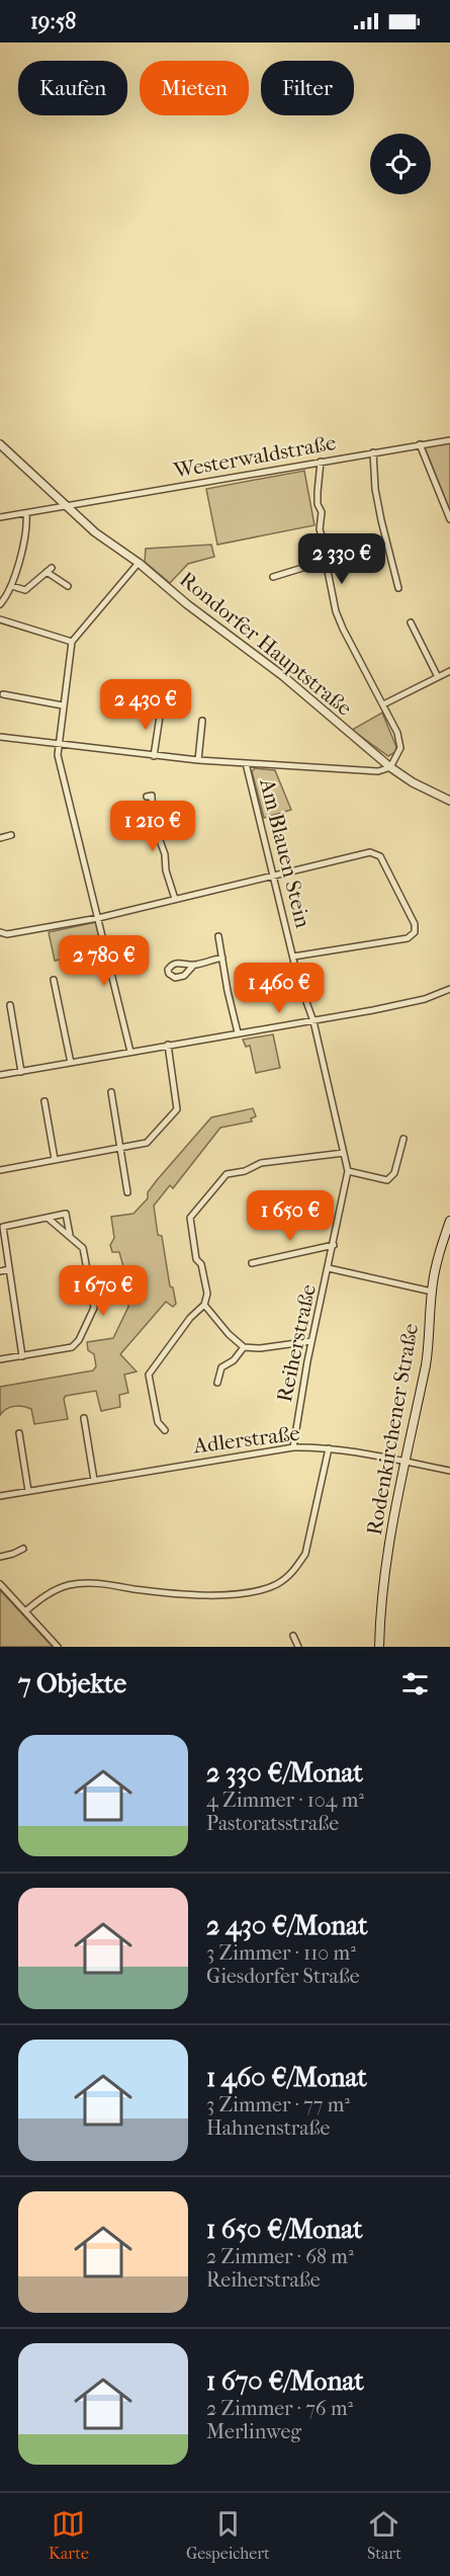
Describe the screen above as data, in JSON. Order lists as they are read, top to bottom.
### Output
{
  "streets": {
    "main road": ["Rodenkirchener Straße"],
    "street": [
      "Westerwaldstraße",
      "Rondorfer Hauptstraße",
      "Am Blauen Stein",
      "Reiherstraße",
      "Adlerstraße"
    ]
  },
  "crossings": [
    ["Westerwaldstraße", "Rondorfer Hauptstraße"],
    ["Am Blauen Stein", "Reiherstraße"],
    ["Reiherstraße", "Adlerstraße"],
    ["Rodenkirchener Straße", "Adlerstraße"]
  ],
  "page": {
    "status": "19:58",
    "chip": ["Kaufen", "Mieten", "Filter"],
    "price": [
      "2 330 €",
      "2 430 €",
      "1 210 €",
      "2 780 €",
      "1 460 €",
      "1 650 €",
      "1 670 €"
    ],
    "heading": "7 Objekte",
    "list": [
      {
        "name": "2 330 €/Monat",
        "note": "4 Zimmer · 104 m² · Pastoratsstraße"
      },
      {
        "name": "2 430 €/Monat",
        "note": "3 Zimmer · 110 m² · Giesdorfer Straße"
      },
      {
        "name": "1 460 €/Monat",
        "note": "3 Zimmer · 77 m² · Hahnenstraße"
      },
      {
        "name": "1 650 €/Monat",
        "note": "2 Zimmer · 68 m² · Reiherstraße"
      },
      {
        "name": "1 670 €/Monat",
        "note": "2 Zimmer · 76 m² · Merlinweg"
      }
    ],
    "tabs": ["Karte", "Gespeichert", "Start"]
  }
}
